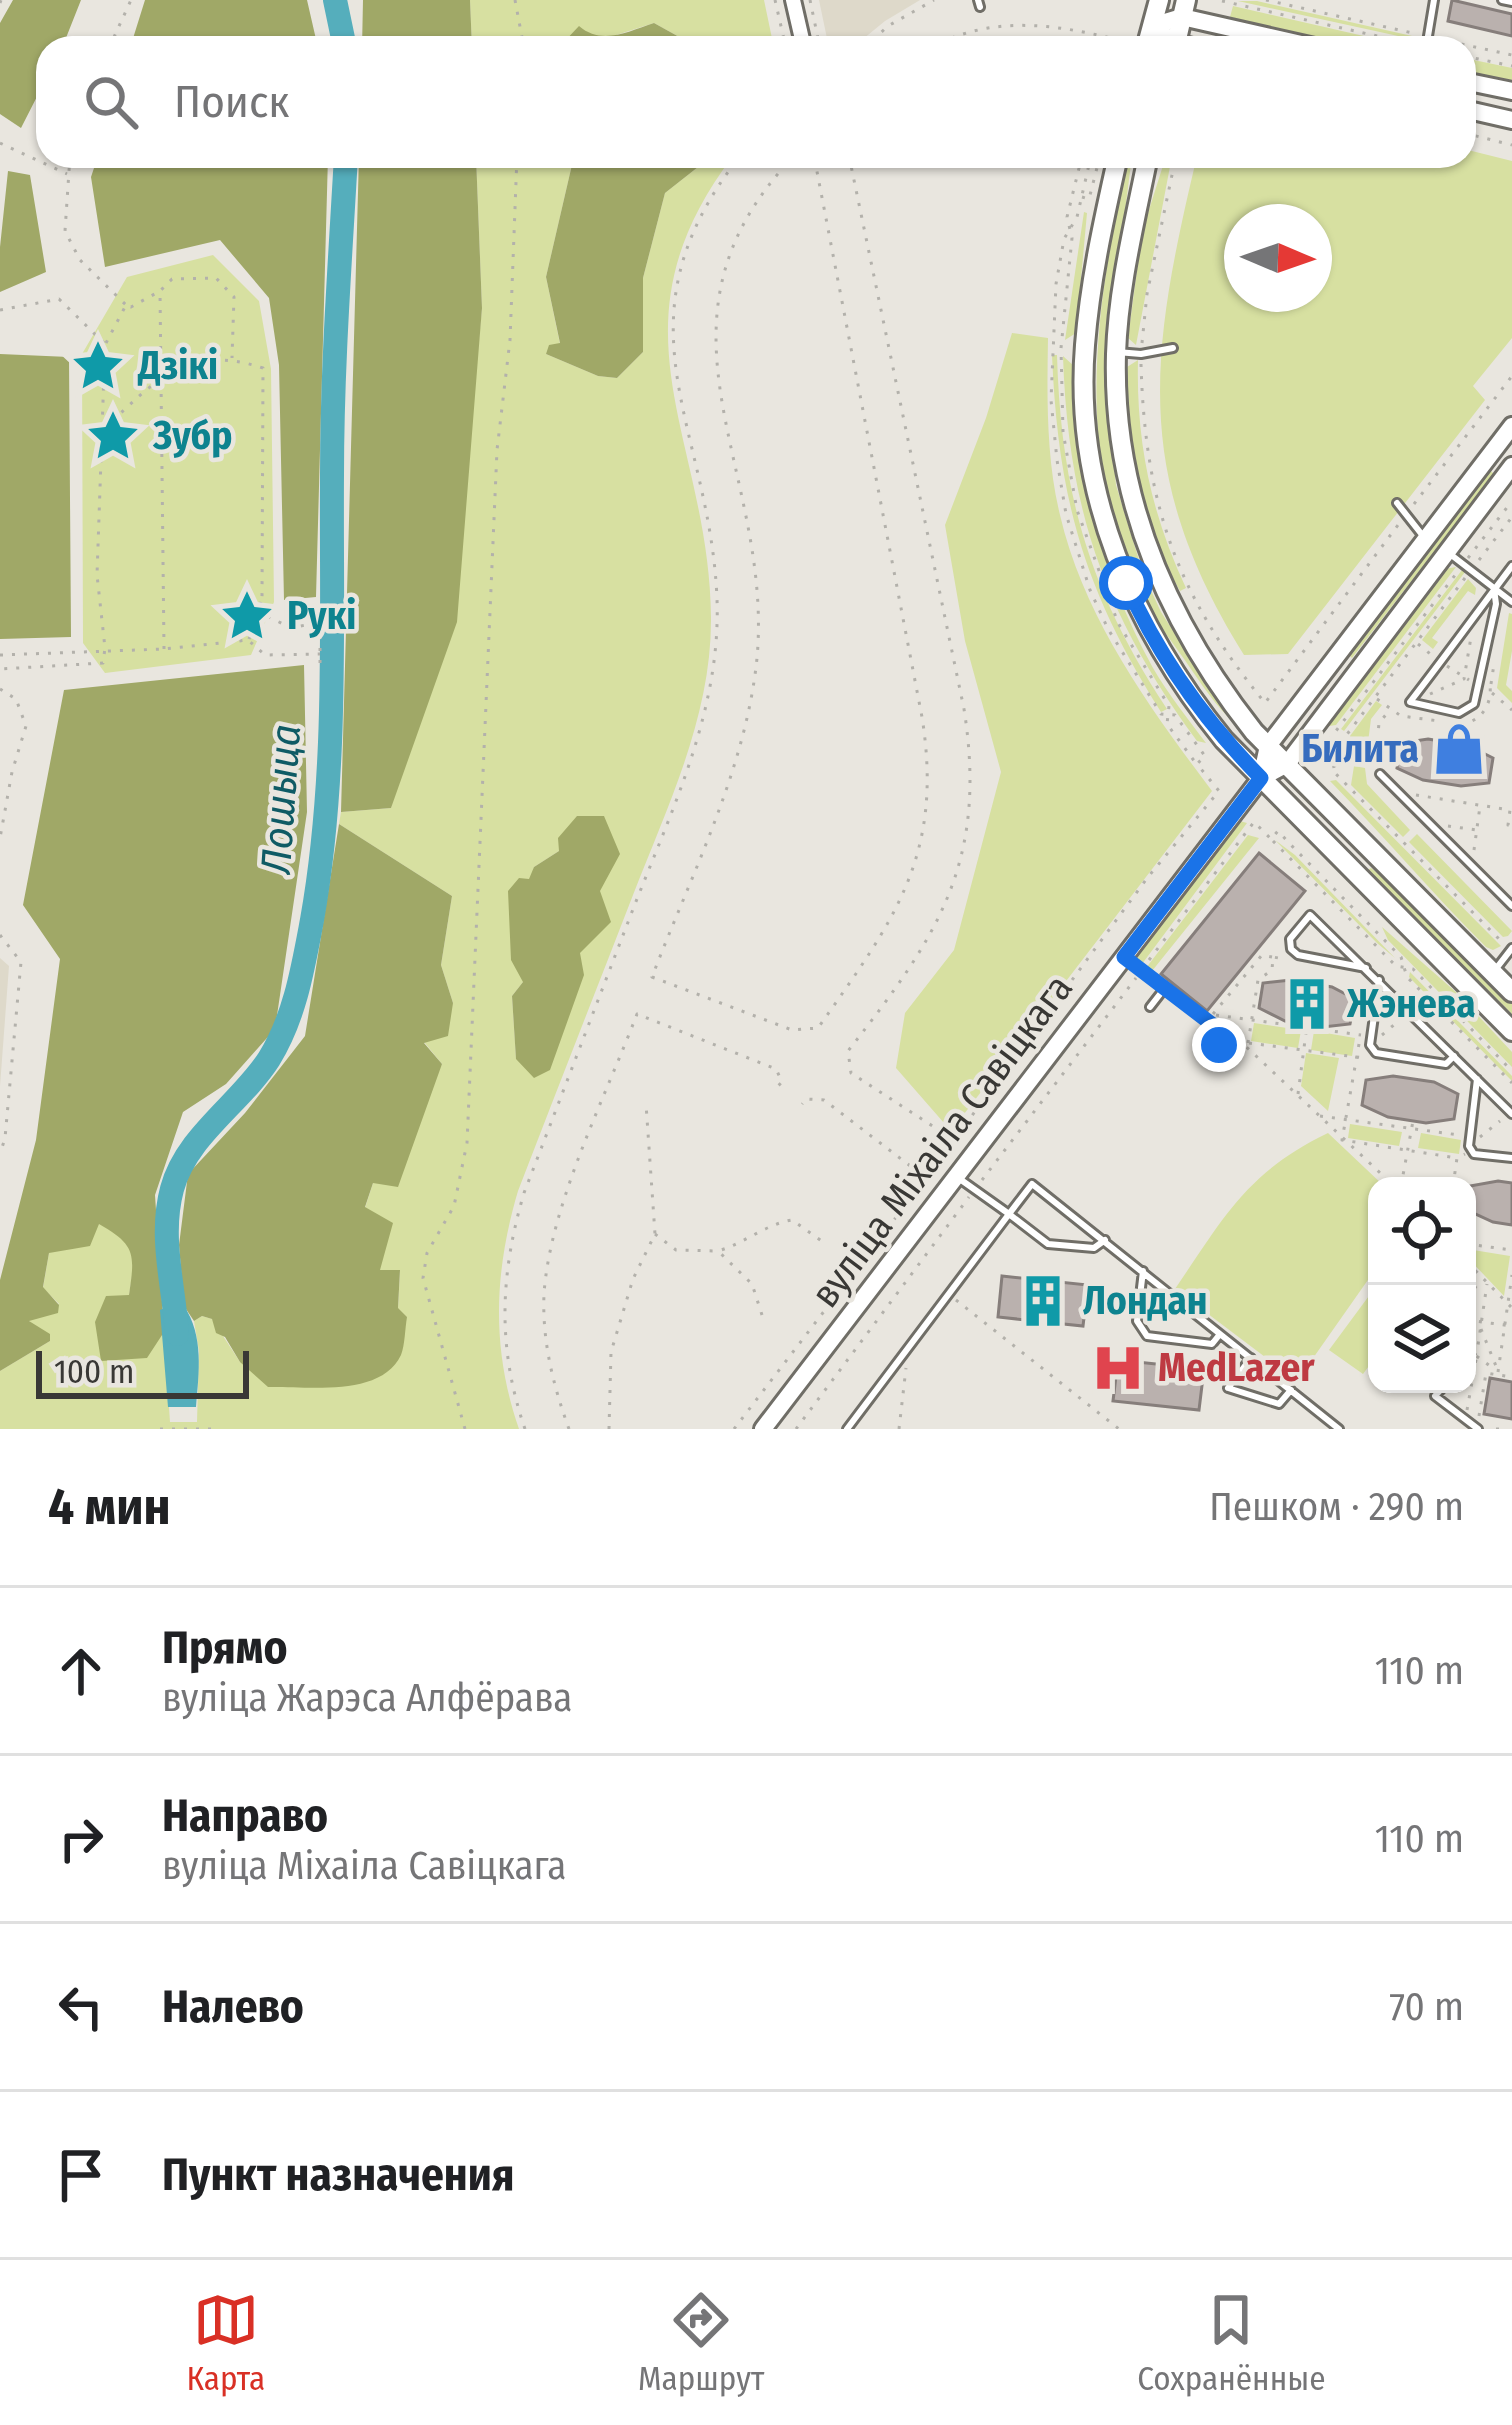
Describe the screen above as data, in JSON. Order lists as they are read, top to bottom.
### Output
{
  "streets": {
    "street": ["вуліца Міхаіла Савіцкага"]
  },
  "water": ["Лошыца"],
  "places": {
    "place": ["Дзікі", "Зубр", "Рукі"],
    "shop": ["Билита"],
    "building": ["Жэнева", "Лондан"],
    "hospital": ["MedLazer"]
  },
  "scale_bar": "100 m",
  "north": "right",
  "page": {
    "search": "Поиск",
    "scale": "100 m",
    "heading": ["4 мин", "Пешком · 290 m"],
    "list": [
      ["Прямо", "вуліца Жарэса Алфёрава", "110 m"],
      ["Направо", "вуліца Міхаіла Савіцкага", "110 m"],
      ["Налево", "70 m"],
      "Пункт назначения"
    ],
    "nav": ["Карта", "Маршрут", "Сохранённые"]
  }
}
